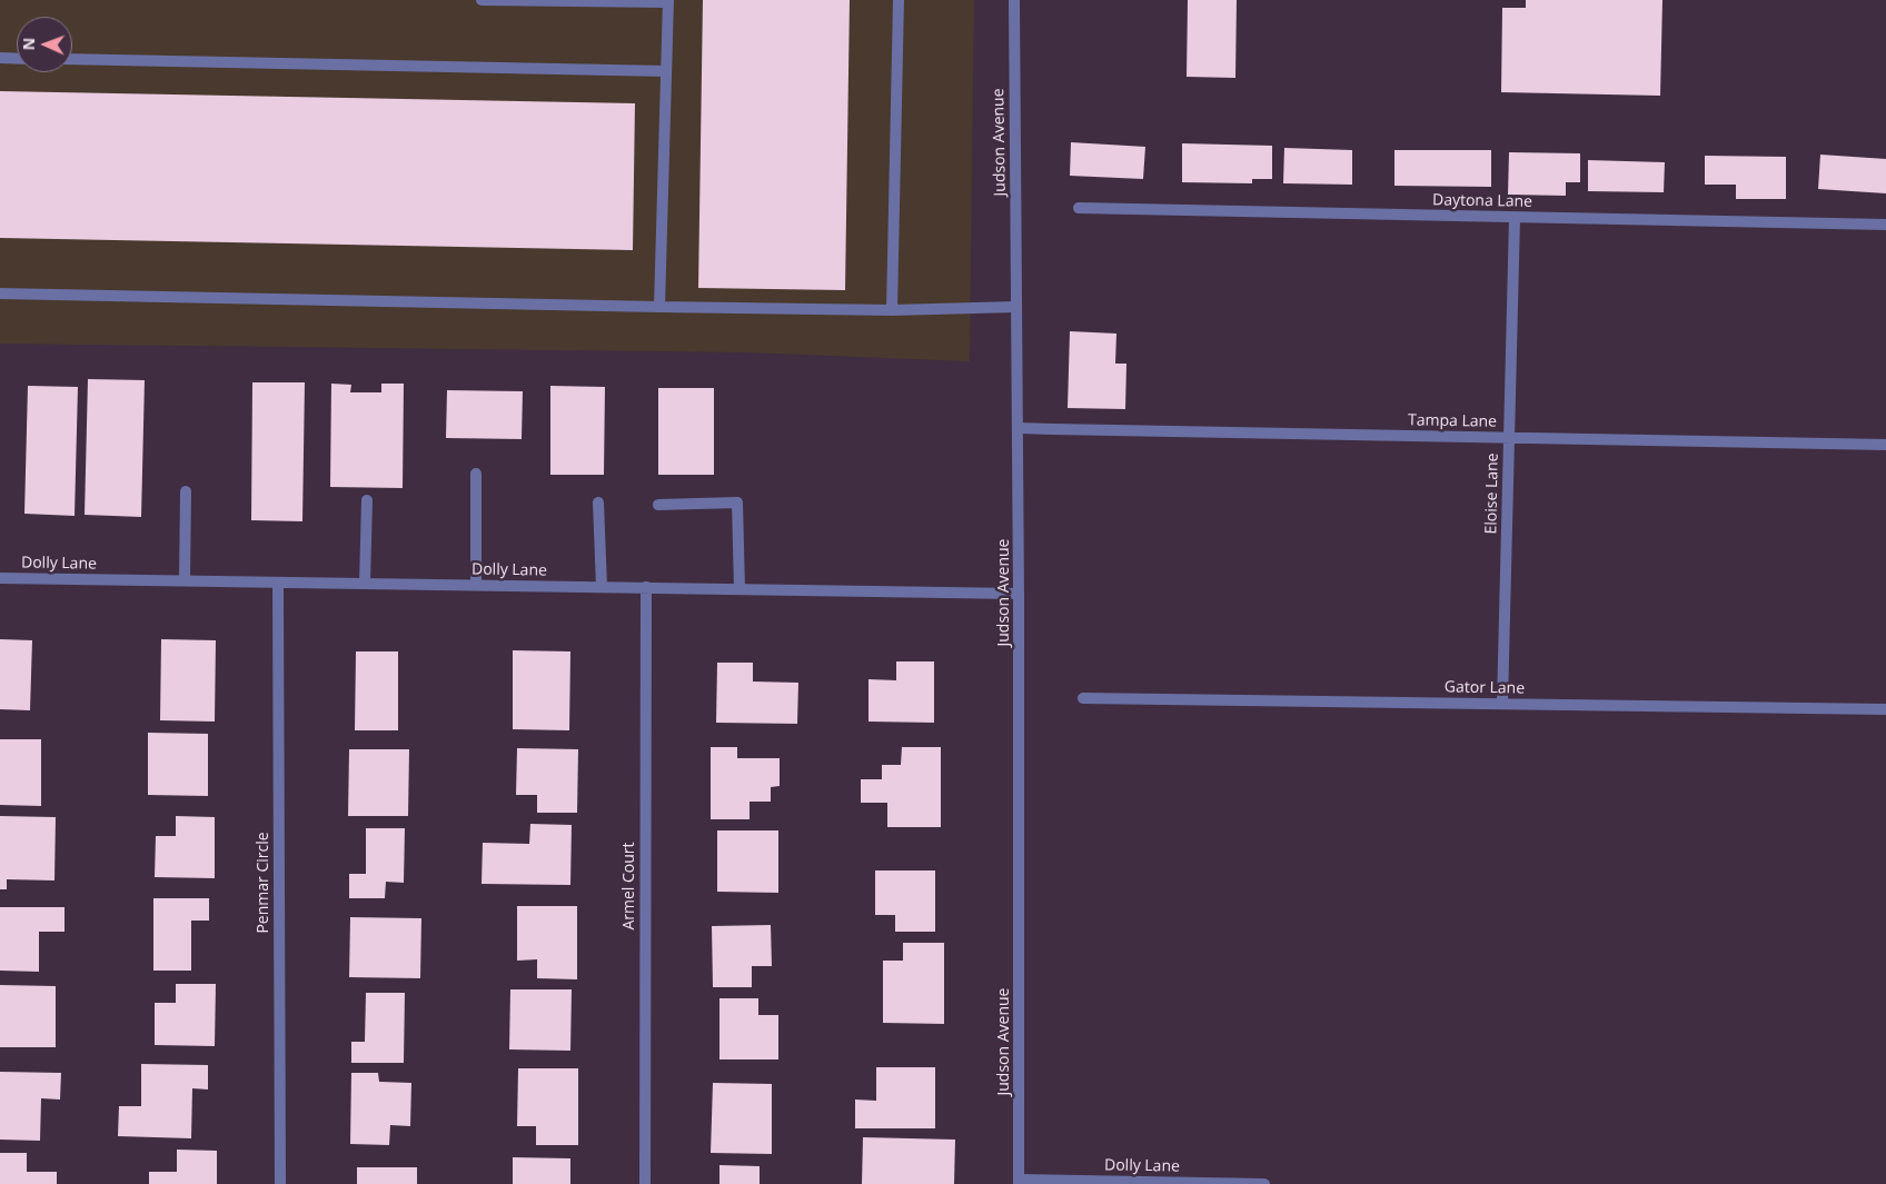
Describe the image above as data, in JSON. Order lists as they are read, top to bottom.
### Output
{
  "streets": {
    "street": [
      "Judson Avenue",
      "Daytona Lane",
      "Tampa Lane",
      "Eloise Lane",
      "Dolly Lane",
      "Gator Lane",
      "Penmar Circle",
      "Armel Court"
    ]
  },
  "crossings": [
    ["Judson Avenue", "Tampa Lane"],
    ["Judson Avenue", "Dolly Lane"],
    ["Daytona Lane", "Eloise Lane"],
    ["Tampa Lane", "Eloise Lane"],
    ["Eloise Lane", "Gator Lane"],
    ["Dolly Lane", "Penmar Circle"],
    ["Dolly Lane", "Armel Court"]
  ],
  "north": "left"
}
